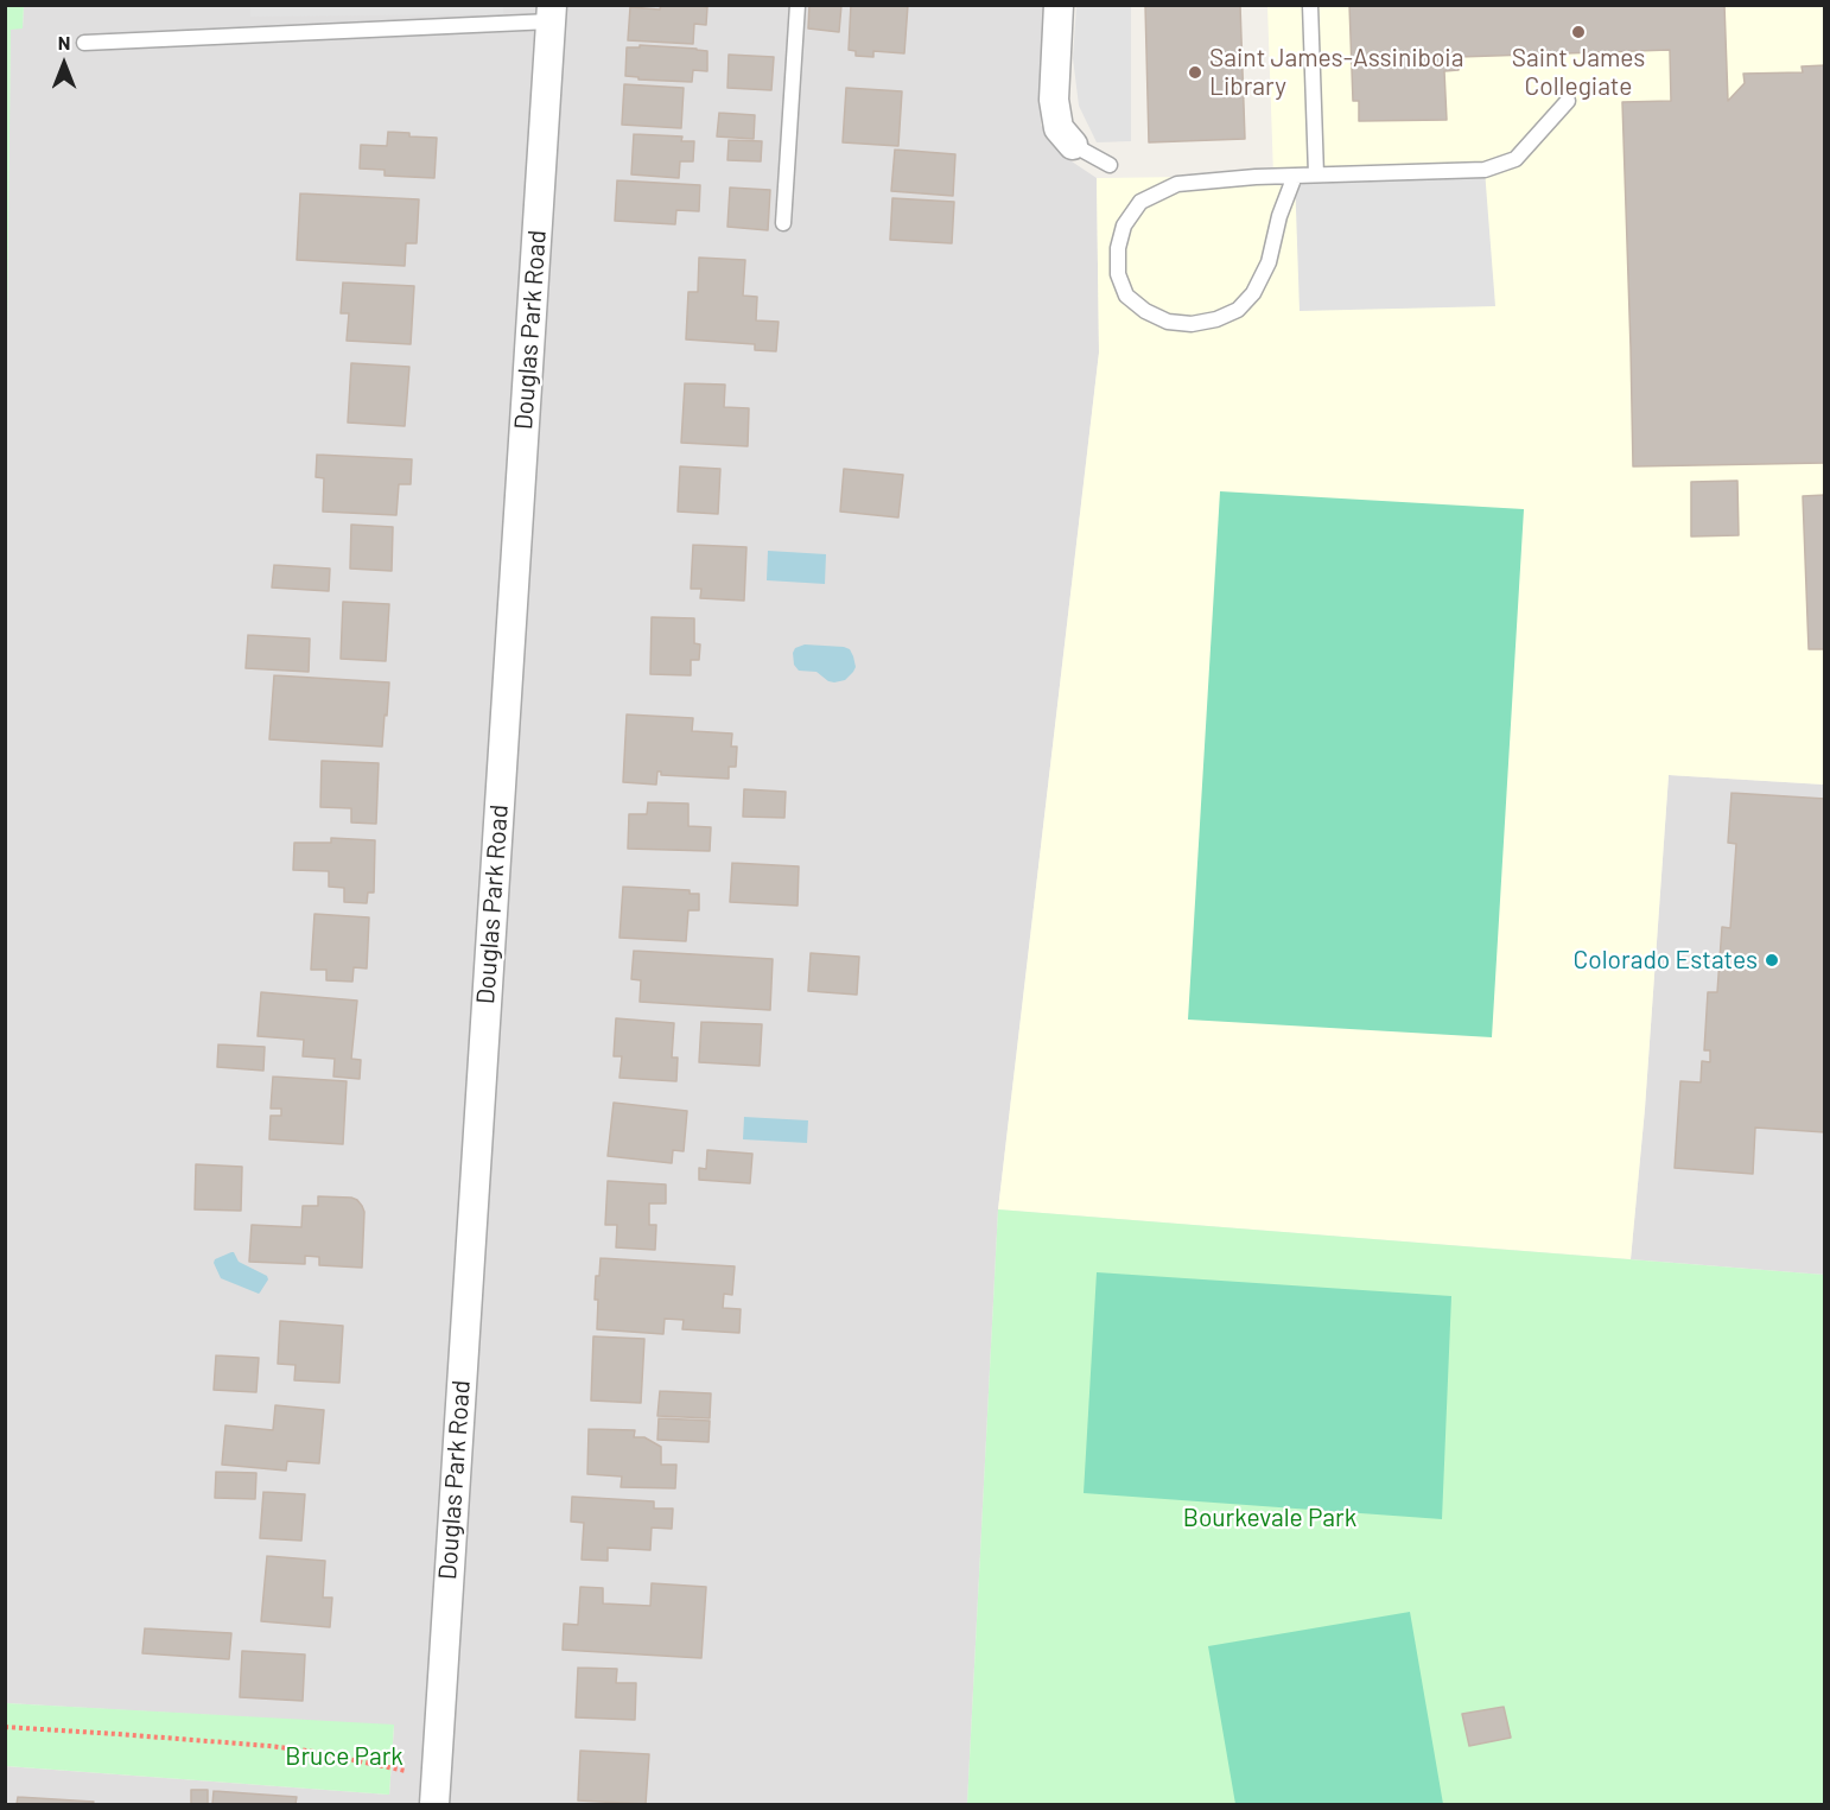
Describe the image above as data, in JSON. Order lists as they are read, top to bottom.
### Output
{
  "streets": {
    "street": ["Douglas Park Road"]
  },
  "parks": ["Bourkevale Park", "Bruce Park"],
  "places": ["Saint James Collegiate", "Saint James-Assiniboia Library", "Colorado Estates"],
  "north": "top"
}
